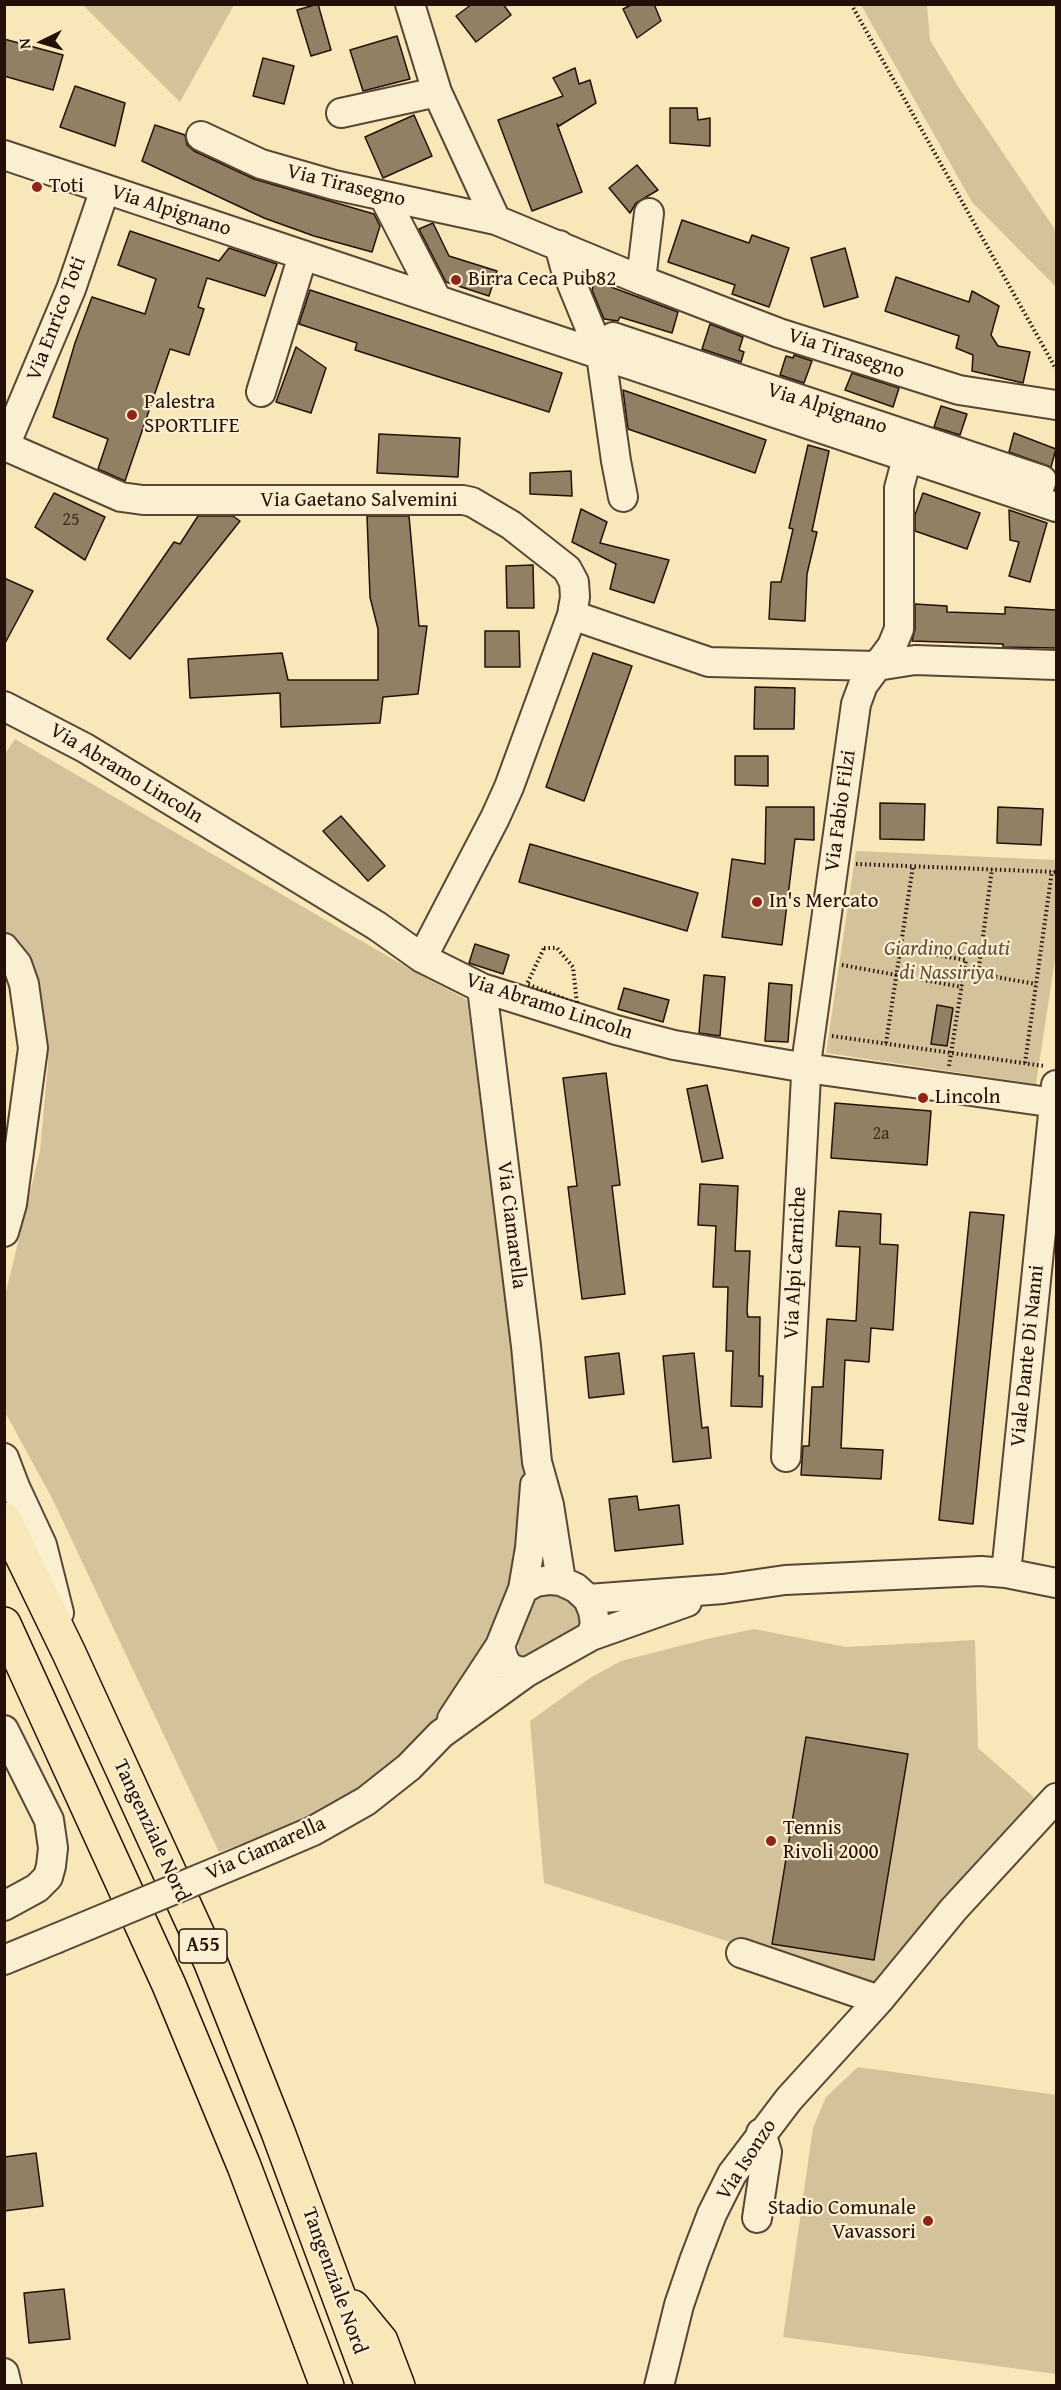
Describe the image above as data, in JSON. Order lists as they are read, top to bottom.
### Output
{
  "streets": {
    "highway": ["Tangenziale Nord", "A55"],
    "street": [
      "Via Tirasegno",
      "Via Alpignano",
      "Via Enrico Toti",
      "Via Gaetano Salvemini",
      "Via Abramo Lincoln",
      "Via Fabio Filzi",
      "Via Ciamarella",
      "Via Alpi Carniche",
      "Viale Dante Di Nanni",
      "Via Isonzo"
    ]
  },
  "crossings": [
    ["Via Alpignano", "Via Enrico Toti"],
    ["Via Alpignano", "Via Fabio Filzi"],
    ["Via Enrico Toti", "Via Gaetano Salvemini"],
    ["Via Gaetano Salvemini", "Via Abramo Lincoln"],
    ["Via Abramo Lincoln", "Via Fabio Filzi"],
    ["Via Abramo Lincoln", "Via Ciamarella"],
    ["Via Abramo Lincoln", "Via Alpi Carniche"],
    ["Via Abramo Lincoln", "Viale Dante Di Nanni"],
    ["Via Fabio Filzi", "Via Alpi Carniche"]
  ],
  "parks": ["Giardino Caduti di Nassiriya"],
  "places": [
    "Toti",
    "Birra Ceca Pub82",
    "Palestra SPORTLIFE",
    "In's Mercato",
    "Lincoln",
    "Tennis Rivoli 2000",
    "Stadio Comunale Vavassori"
  ],
  "house_numbers": ["25", "2a"],
  "north": "left"
}
